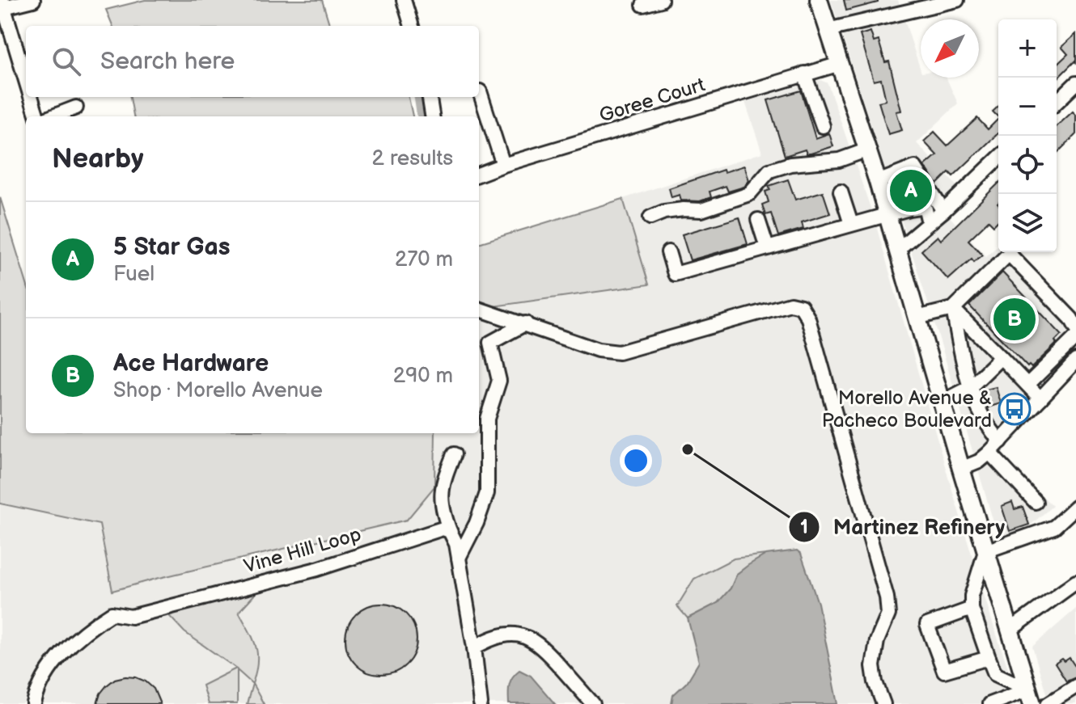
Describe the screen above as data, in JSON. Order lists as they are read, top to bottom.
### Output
{
  "streets": {
    "street": ["Goree Court", "Vine Hill Loop"]
  },
  "places": {
    "bus stop": ["Morello Avenue & Pacheco Boulevard"],
    "other": ["Martinez Refinery"]
  },
  "north": "bottom left",
  "page": {
    "map_buttons": ["+", "−"],
    "search": "Search here",
    "heading": ["Nearby", "2 results"],
    "pins": ["A", "B"],
    "list": [
      {
        "mark": "A",
        "name": "5 Star Gas",
        "note": "Fuel",
        "value": "270 m"
      },
      {
        "mark": "B",
        "name": "Ace Hardware",
        "note": "Shop · Morello Avenue",
        "value": "290 m"
      }
    ]
  }
}
